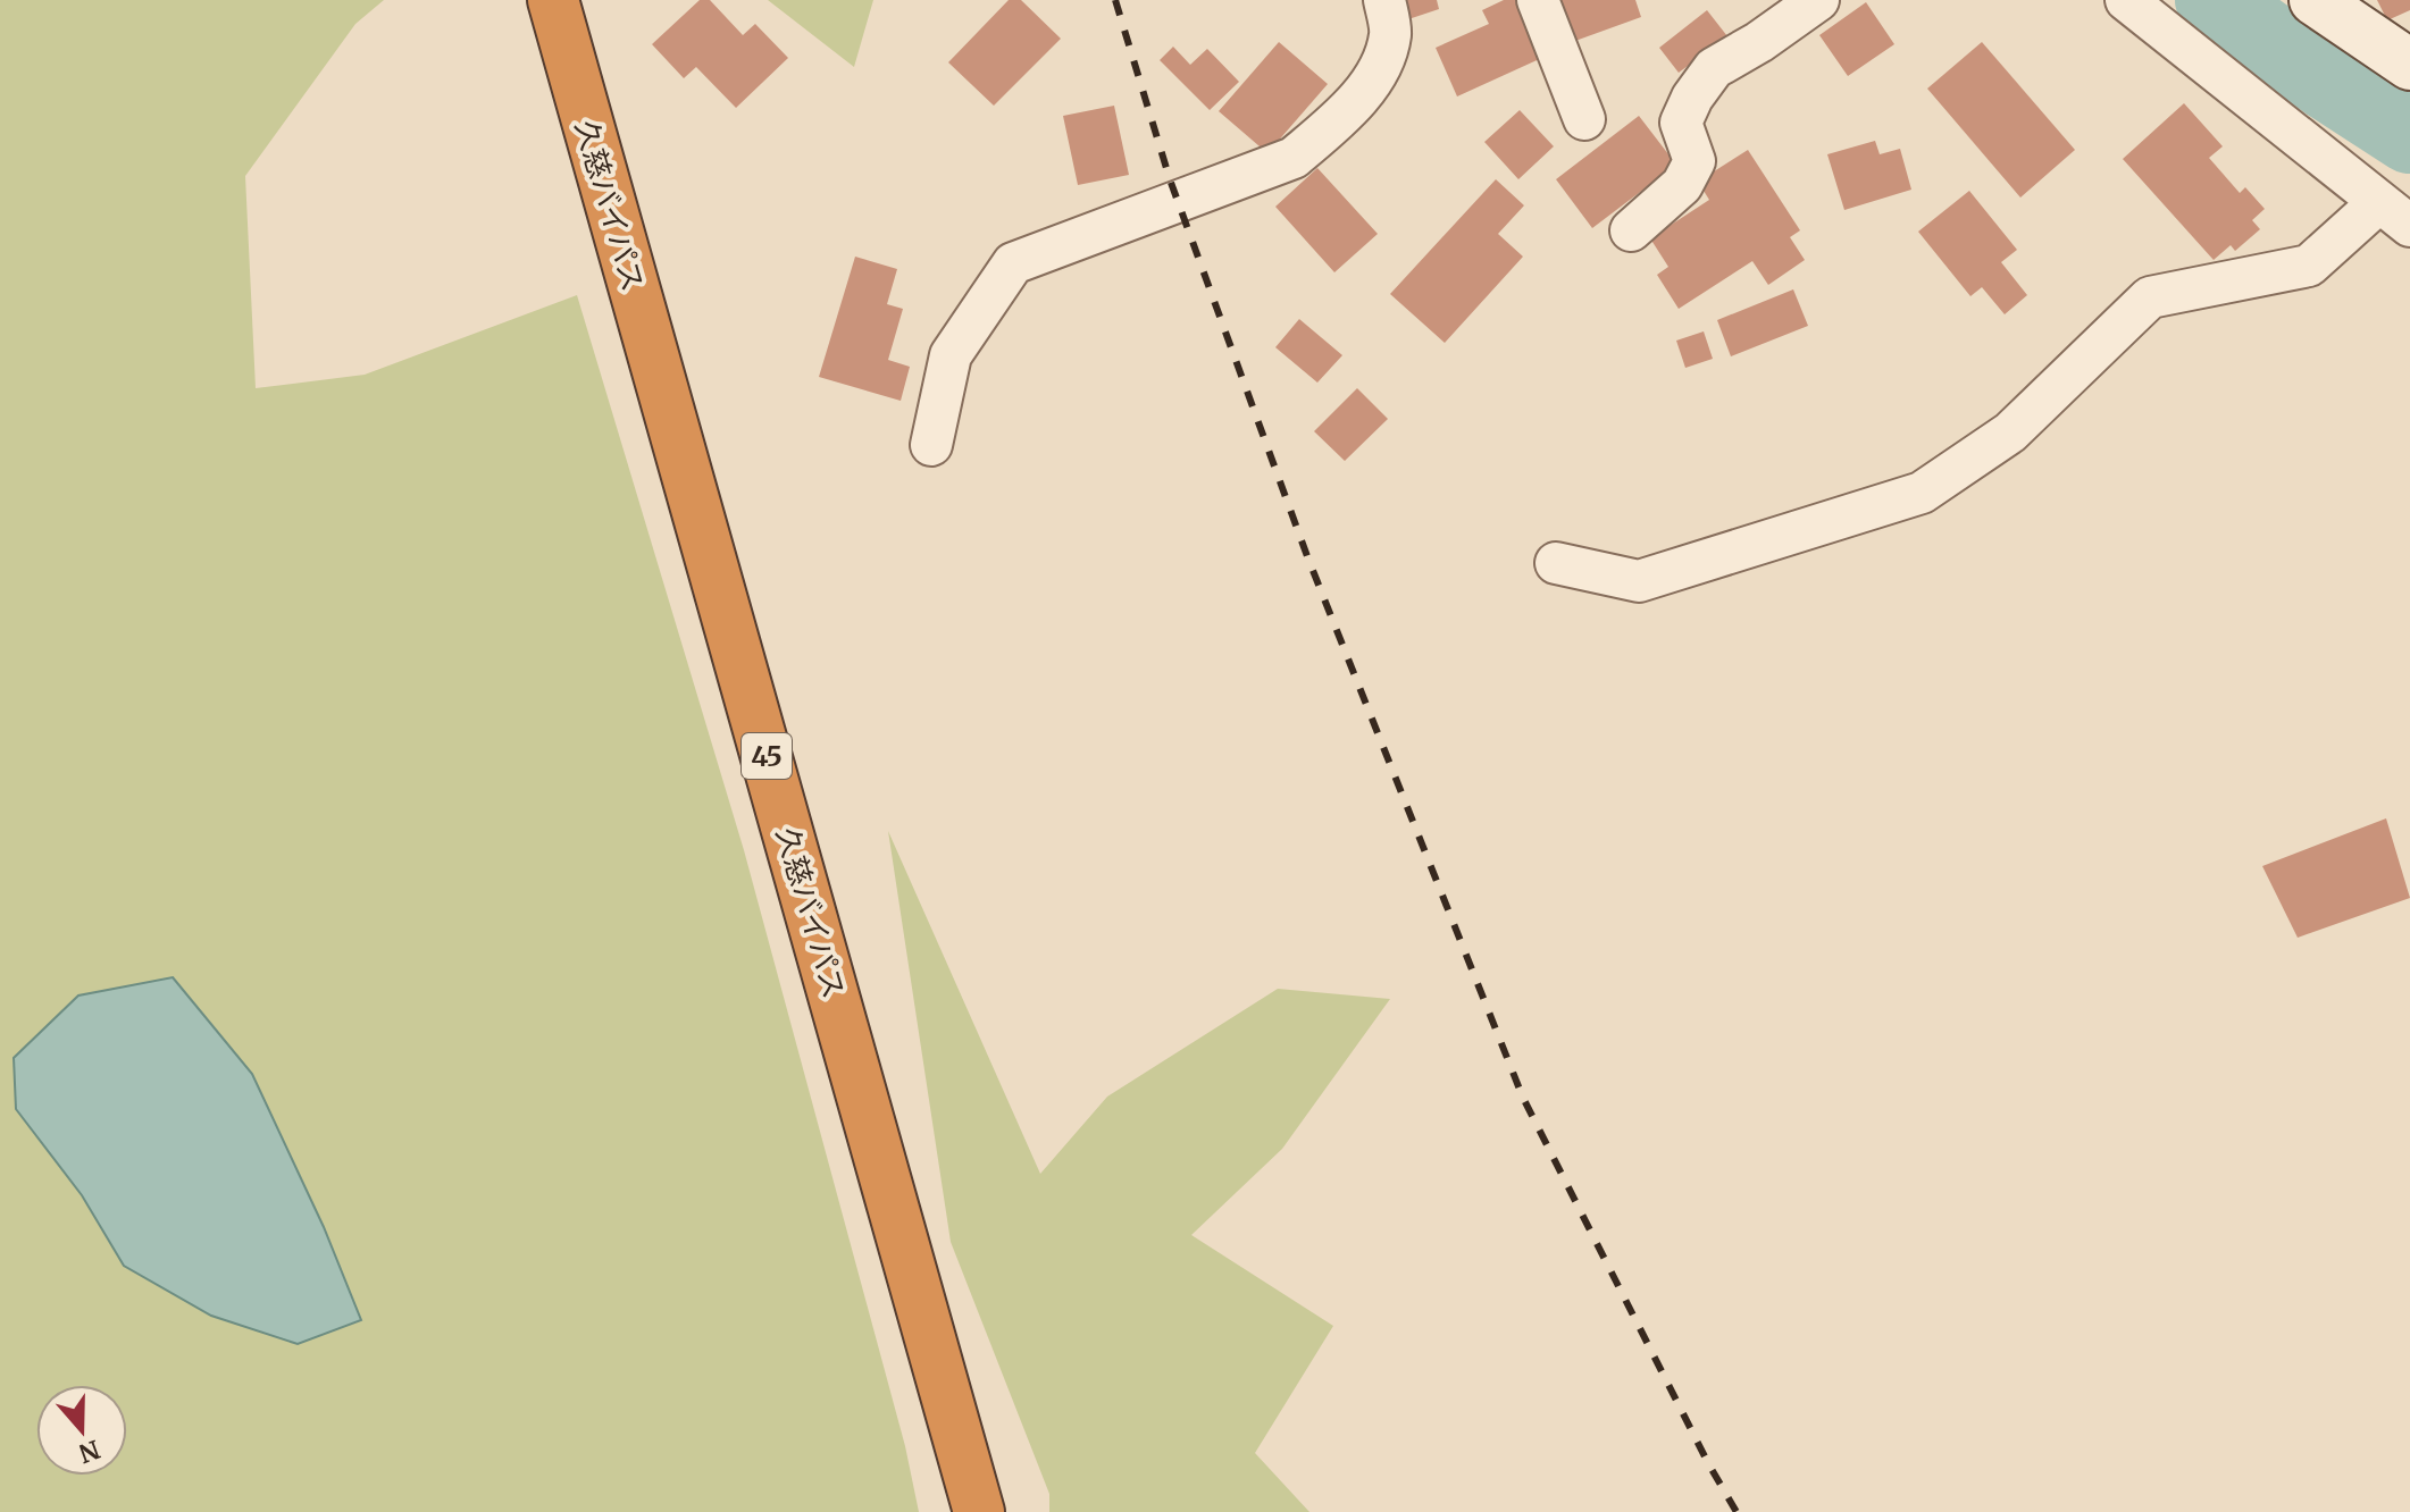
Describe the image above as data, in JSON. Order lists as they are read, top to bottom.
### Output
{
  "streets": {
    "highway": ["久慈バイパス", "45"]
  },
  "north": "bottom"
}
